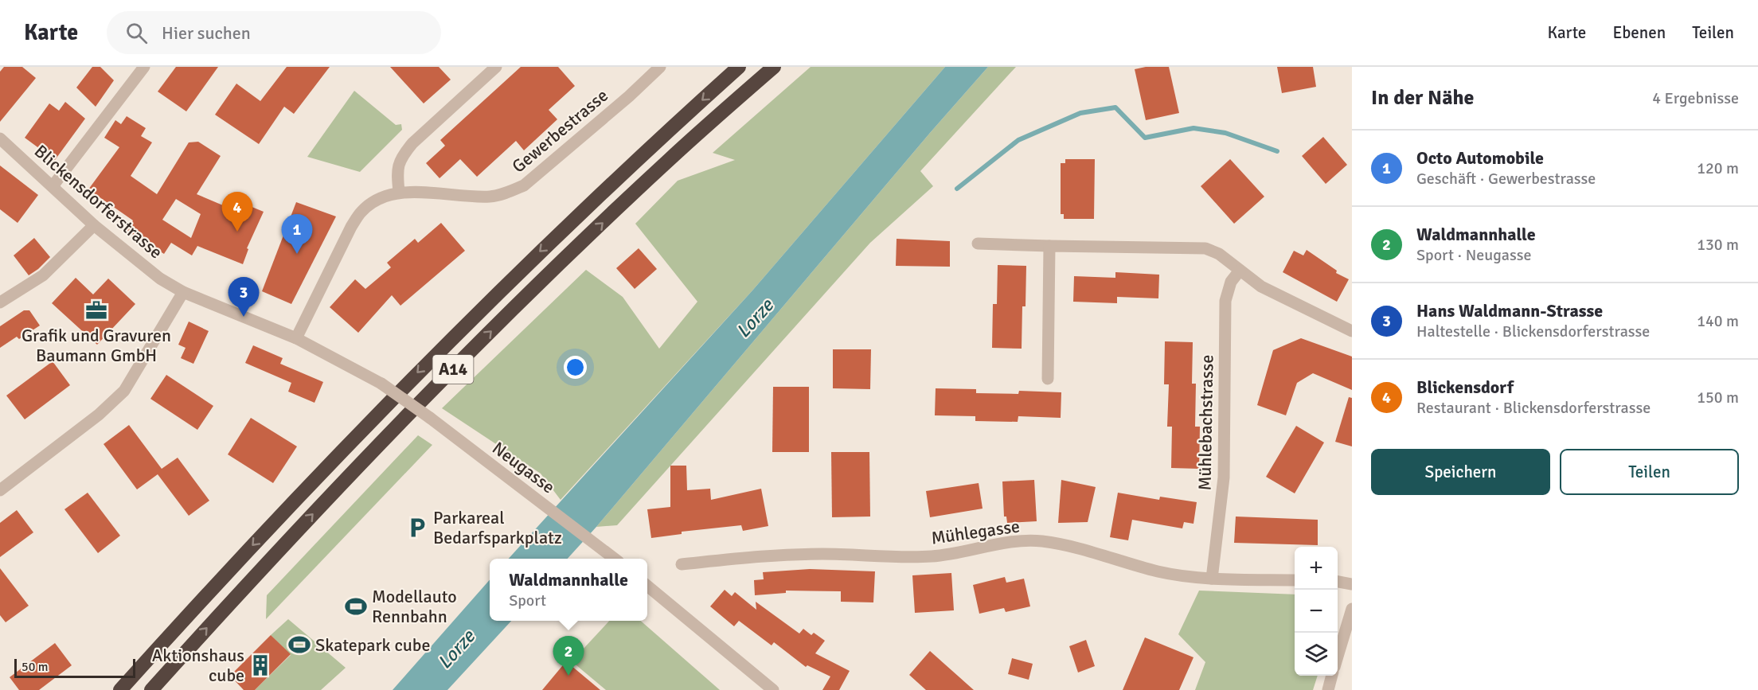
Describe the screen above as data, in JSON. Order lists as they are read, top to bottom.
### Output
{
  "streets": {
    "highway": ["A14"],
    "street": [
      "Gewerbestrasse",
      "Blickensdorferstrasse",
      "Mühlebachstrasse",
      "Neugasse",
      "Mühlegasse"
    ]
  },
  "crossings": [
    ["Gewerbestrasse", "Blickensdorferstrasse"],
    ["Blickensdorferstrasse", "Neugasse"],
    ["Mühlebachstrasse", "Mühlegasse"]
  ],
  "water": ["Lorze"],
  "places": {
    "office": ["Grafik und Gravuren Baumann GmbH"],
    "parking": ["Parkareal Bedarfsparkplatz"],
    "sports": ["Modellauto Rennbahn", "Skatepark cube"],
    "building": ["Aktionshaus cube"]
  },
  "scale_bar": "50 m",
  "page": {
    "header": "Karte",
    "search": "Hier suchen",
    "nav": ["Karte", "Ebenen", "Teilen"],
    "heading": ["In der Nähe", "4 Ergebnisse"],
    "list": [
      {
        "mark": "1",
        "name": "Octo Automobile",
        "note": "Geschäft · Gewerbestrasse",
        "value": "120 m"
      },
      {
        "mark": "2",
        "name": "Waldmannhalle",
        "note": "Sport · Neugasse",
        "value": "130 m"
      },
      {
        "mark": "3",
        "name": "Hans Waldmann-Strasse",
        "note": "Haltestelle · Blickensdorferstrasse",
        "value": "140 m"
      },
      {
        "mark": "4",
        "name": "Blickensdorf",
        "note": "Restaurant · Blickensdorferstrasse",
        "value": "150 m"
      }
    ],
    "pins": [
      "4",
      "1",
      "3",
      "2"
    ],
    "buttons": ["Speichern", "Teilen"],
    "map_buttons": ["+", "−"],
    "popup": ["Waldmannhalle", "Sport"],
    "scale": "50 m"
  }
}
